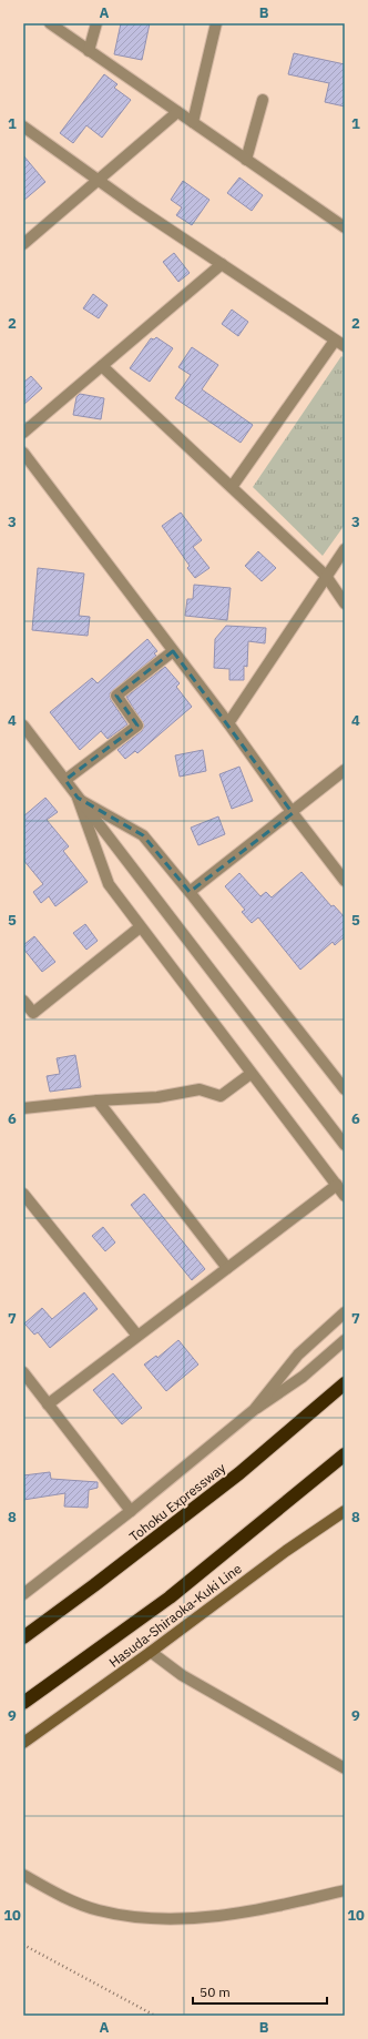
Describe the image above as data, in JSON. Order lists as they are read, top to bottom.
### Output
{
  "streets": {
    "highway": ["Tohoku Expressway"],
    "main road": ["Hasuda-Shiraoka-Kuki Line"]
  },
  "scale_bar": "50 m",
  "grid": {
    "columns": ["A", "B"],
    "rows": [
      "1",
      "2",
      "3",
      "4",
      "5",
      "6",
      "7",
      "8",
      "9",
      "10"
    ]
  }
}
